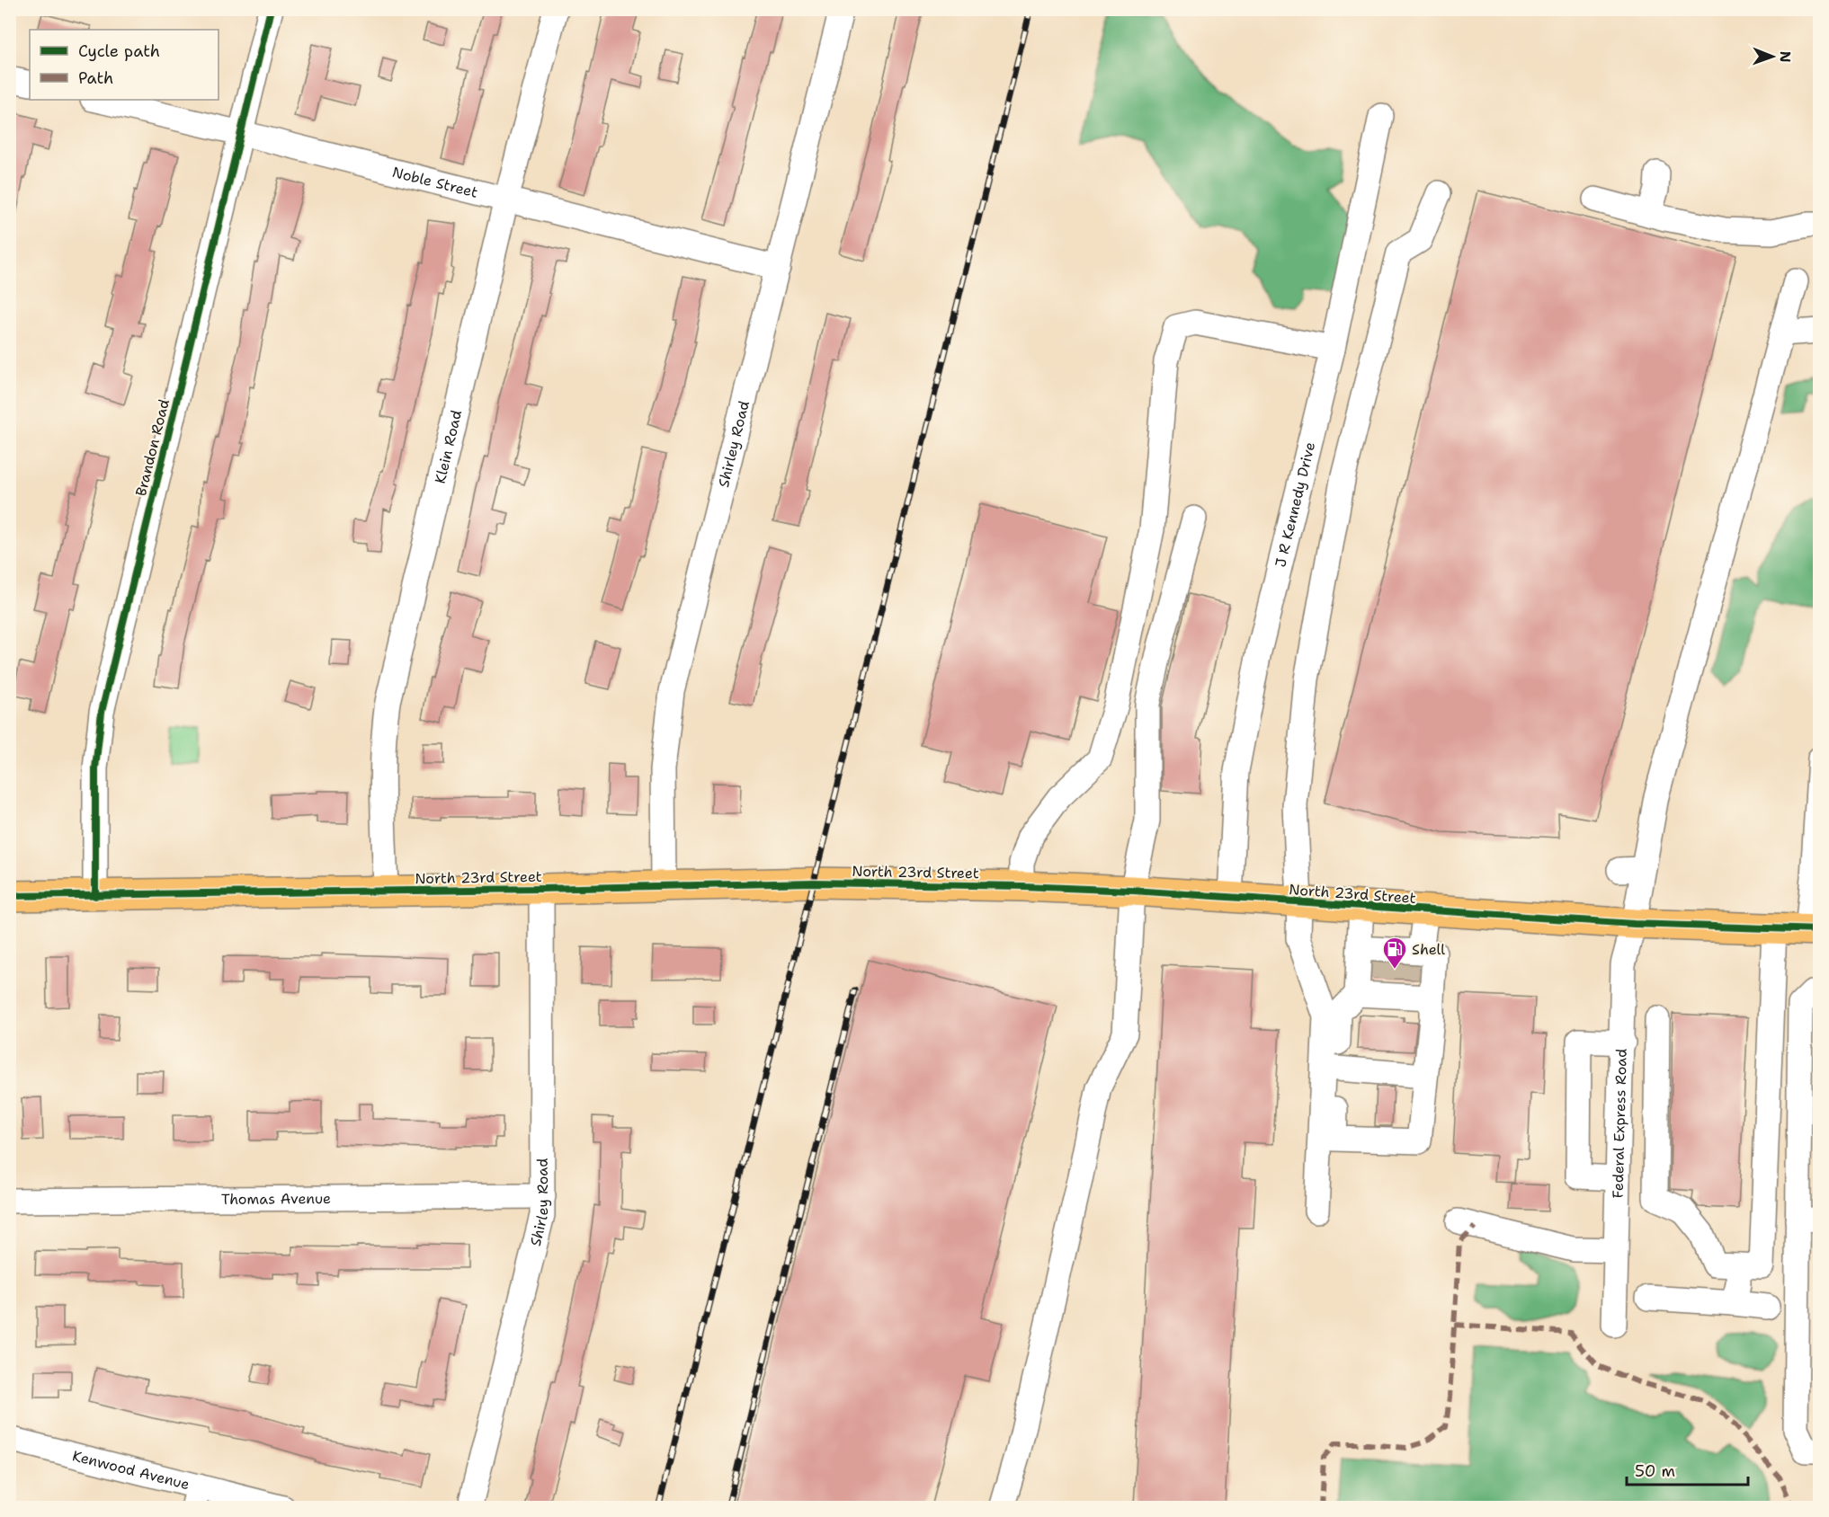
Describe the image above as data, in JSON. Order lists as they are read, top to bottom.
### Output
{
  "streets": {
    "main road": ["North 23rd Street"],
    "street": [
      "Noble Street",
      "Shirley Road",
      "Klein Road",
      "Brandon Road",
      "J R Kennedy Drive",
      "Federal Express Road",
      "Thomas Avenue",
      "Kenwood Avenue"
    ]
  },
  "crossings": [
    ["Noble Street", "Shirley Road"],
    ["Noble Street", "Klein Road"],
    ["Noble Street", "Brandon Road"],
    ["Shirley Road", "North 23rd Street"],
    ["Shirley Road", "Thomas Avenue"],
    ["Klein Road", "North 23rd Street"],
    ["Brandon Road", "North 23rd Street"],
    ["J R Kennedy Drive", "North 23rd Street"],
    ["North 23rd Street", "Federal Express Road"]
  ],
  "places": {
    "fuel station": ["Shell"]
  },
  "legend": ["Cycle path", "Path"],
  "scale_bar": "50 m",
  "north": "right"
}
